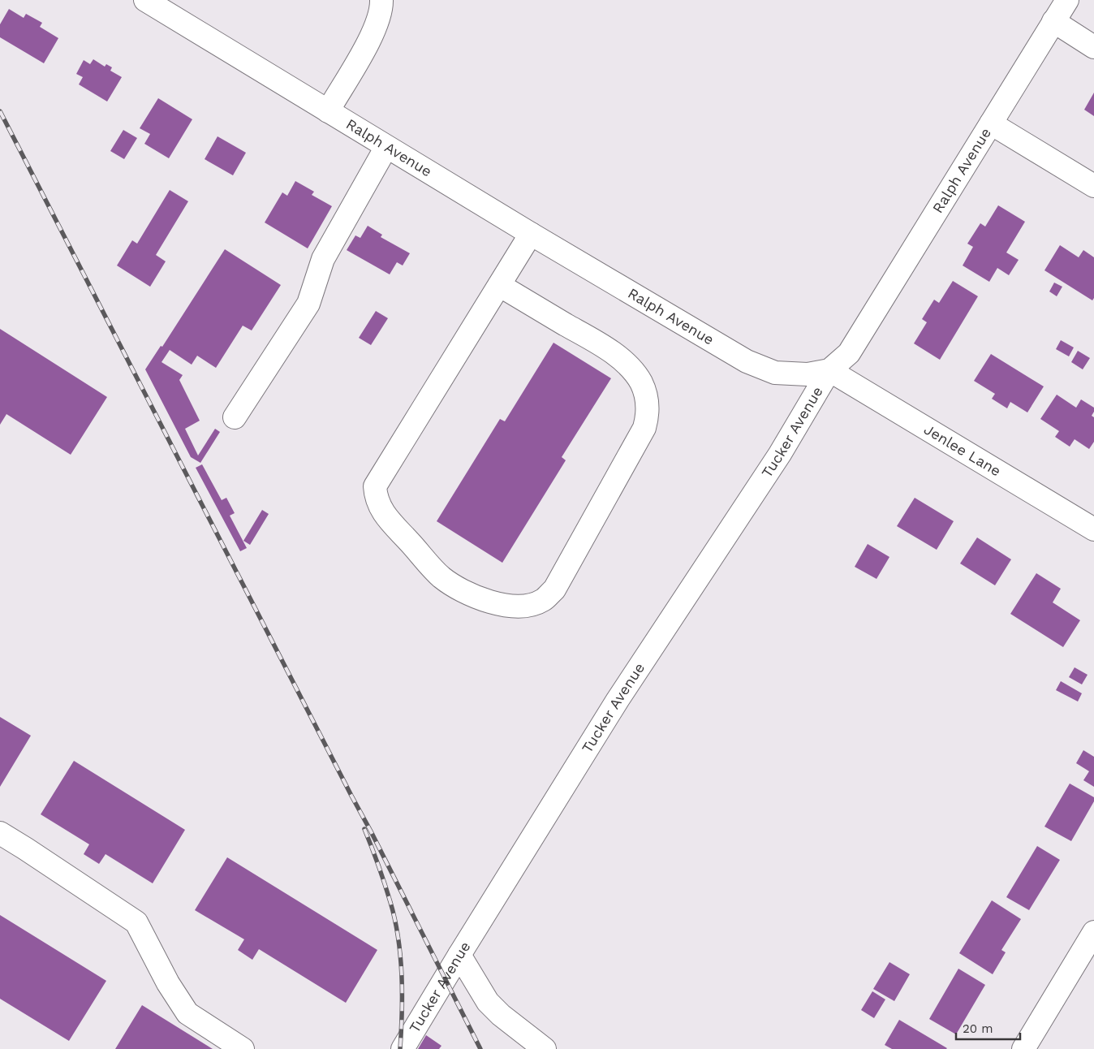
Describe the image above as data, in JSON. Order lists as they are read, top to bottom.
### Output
{
  "streets": {
    "street": ["Ralph Avenue", "Tucker Avenue", "Jenlee Lane"]
  },
  "crossings": [
    ["Ralph Avenue", "Tucker Avenue"],
    ["Ralph Avenue", "Jenlee Lane"],
    ["Tucker Avenue", "Jenlee Lane"]
  ],
  "scale_bar": "20 m"
}
